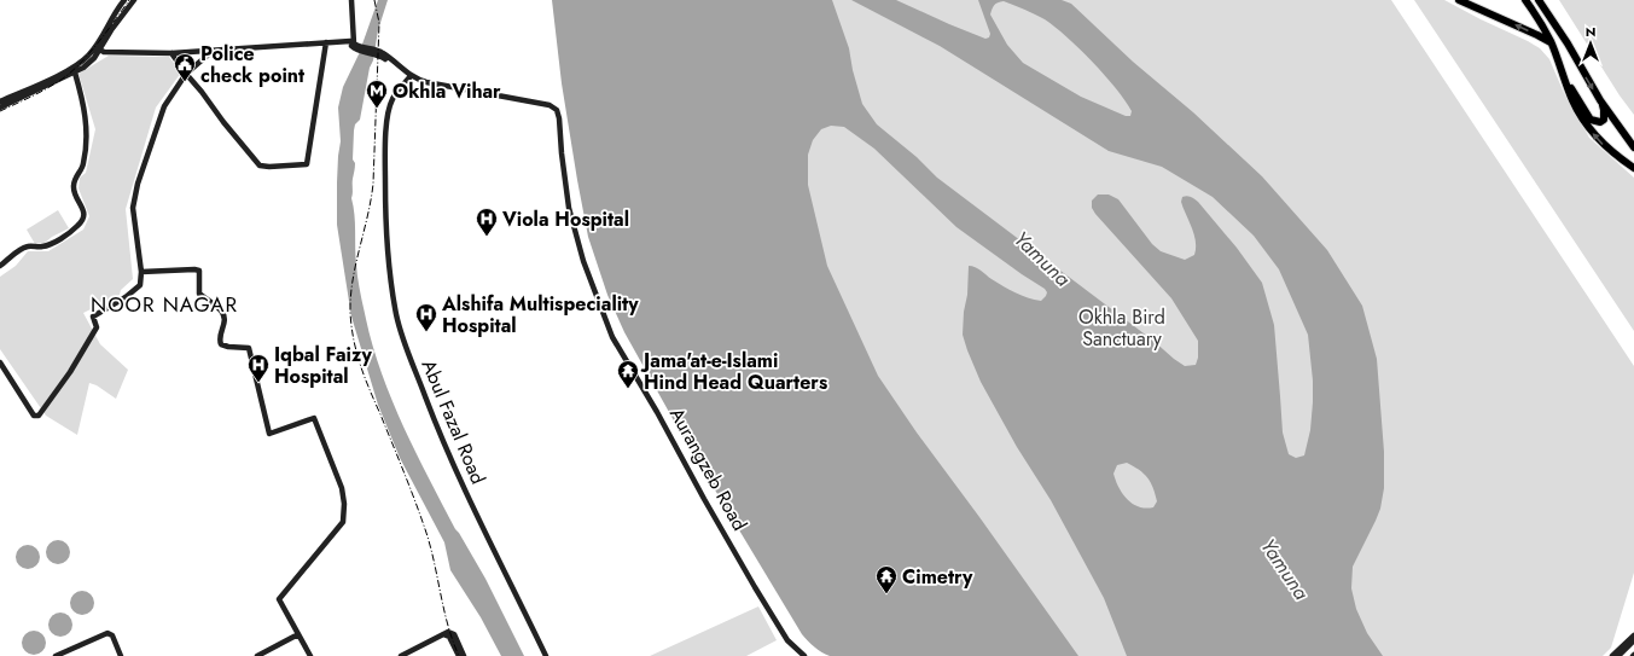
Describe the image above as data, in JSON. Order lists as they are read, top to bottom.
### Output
{
  "streets": {
    "street": ["Abul Fazal Road", "Aurangzeb Road"]
  },
  "crossings": [
    ["Abul Fazal Road", "Aurangzeb Road"]
  ],
  "districts": ["NOOR NAGAR"],
  "water": ["Yamuna"],
  "parks": ["Okhla Bird Sanctuary"],
  "places": {
    "public building": ["Police check point"],
    "metro station": ["Okhla Vihar"],
    "hospital": ["Viola Hospital", "Alshifa Multispeciality Hospital", "Iqbal Faizy Hospital"],
    "temple": ["Jama'at-e-Islami Hind Head Quarters", "Cimetry"]
  },
  "north": "top"
}
